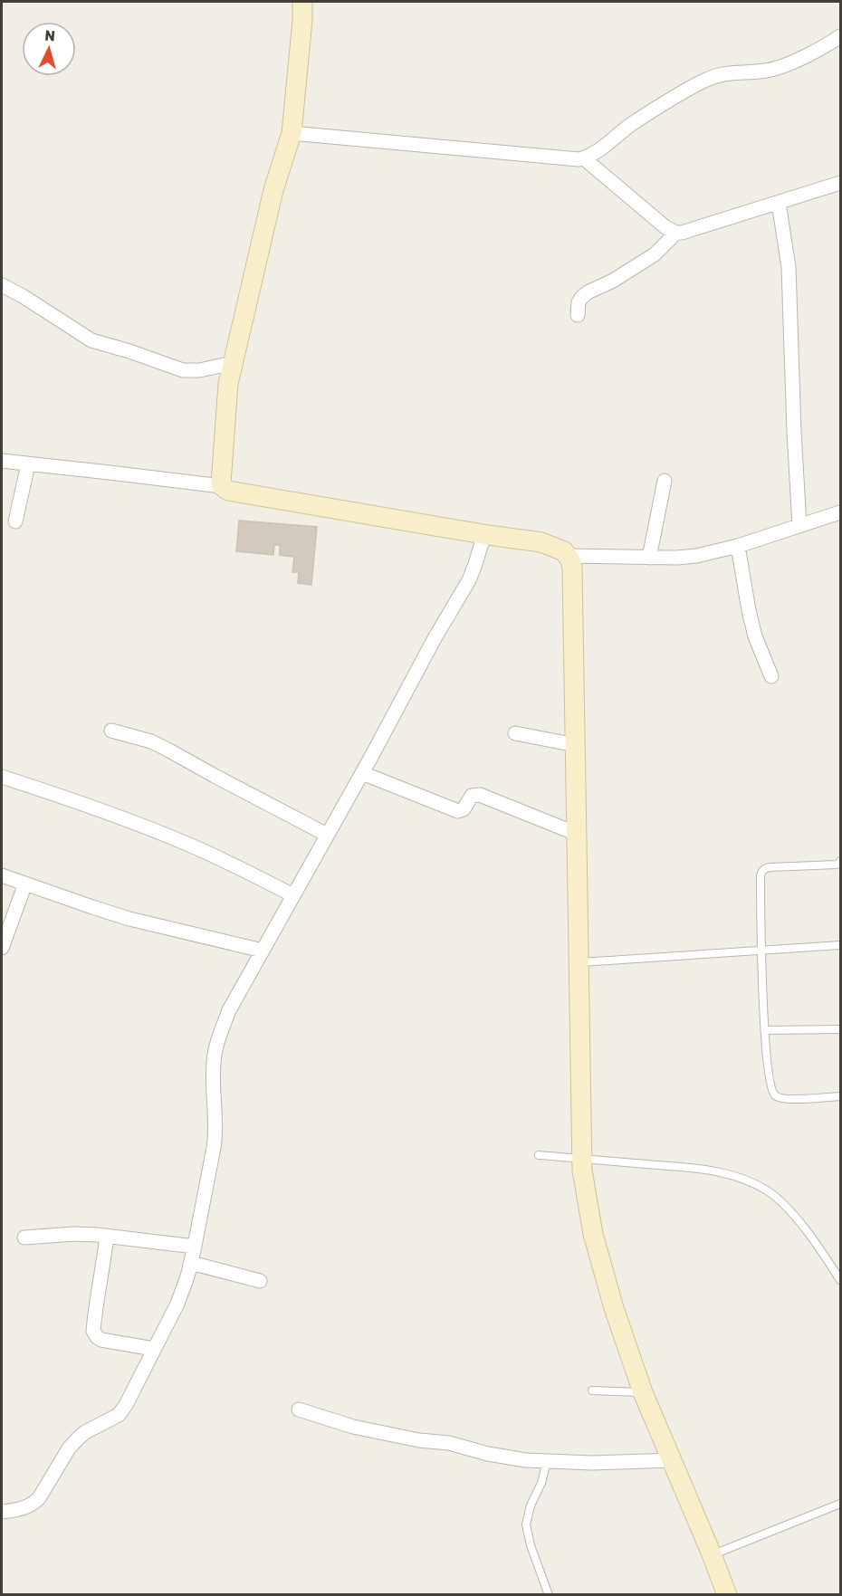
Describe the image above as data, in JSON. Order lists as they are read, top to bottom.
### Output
{
  "north": "top"
}
